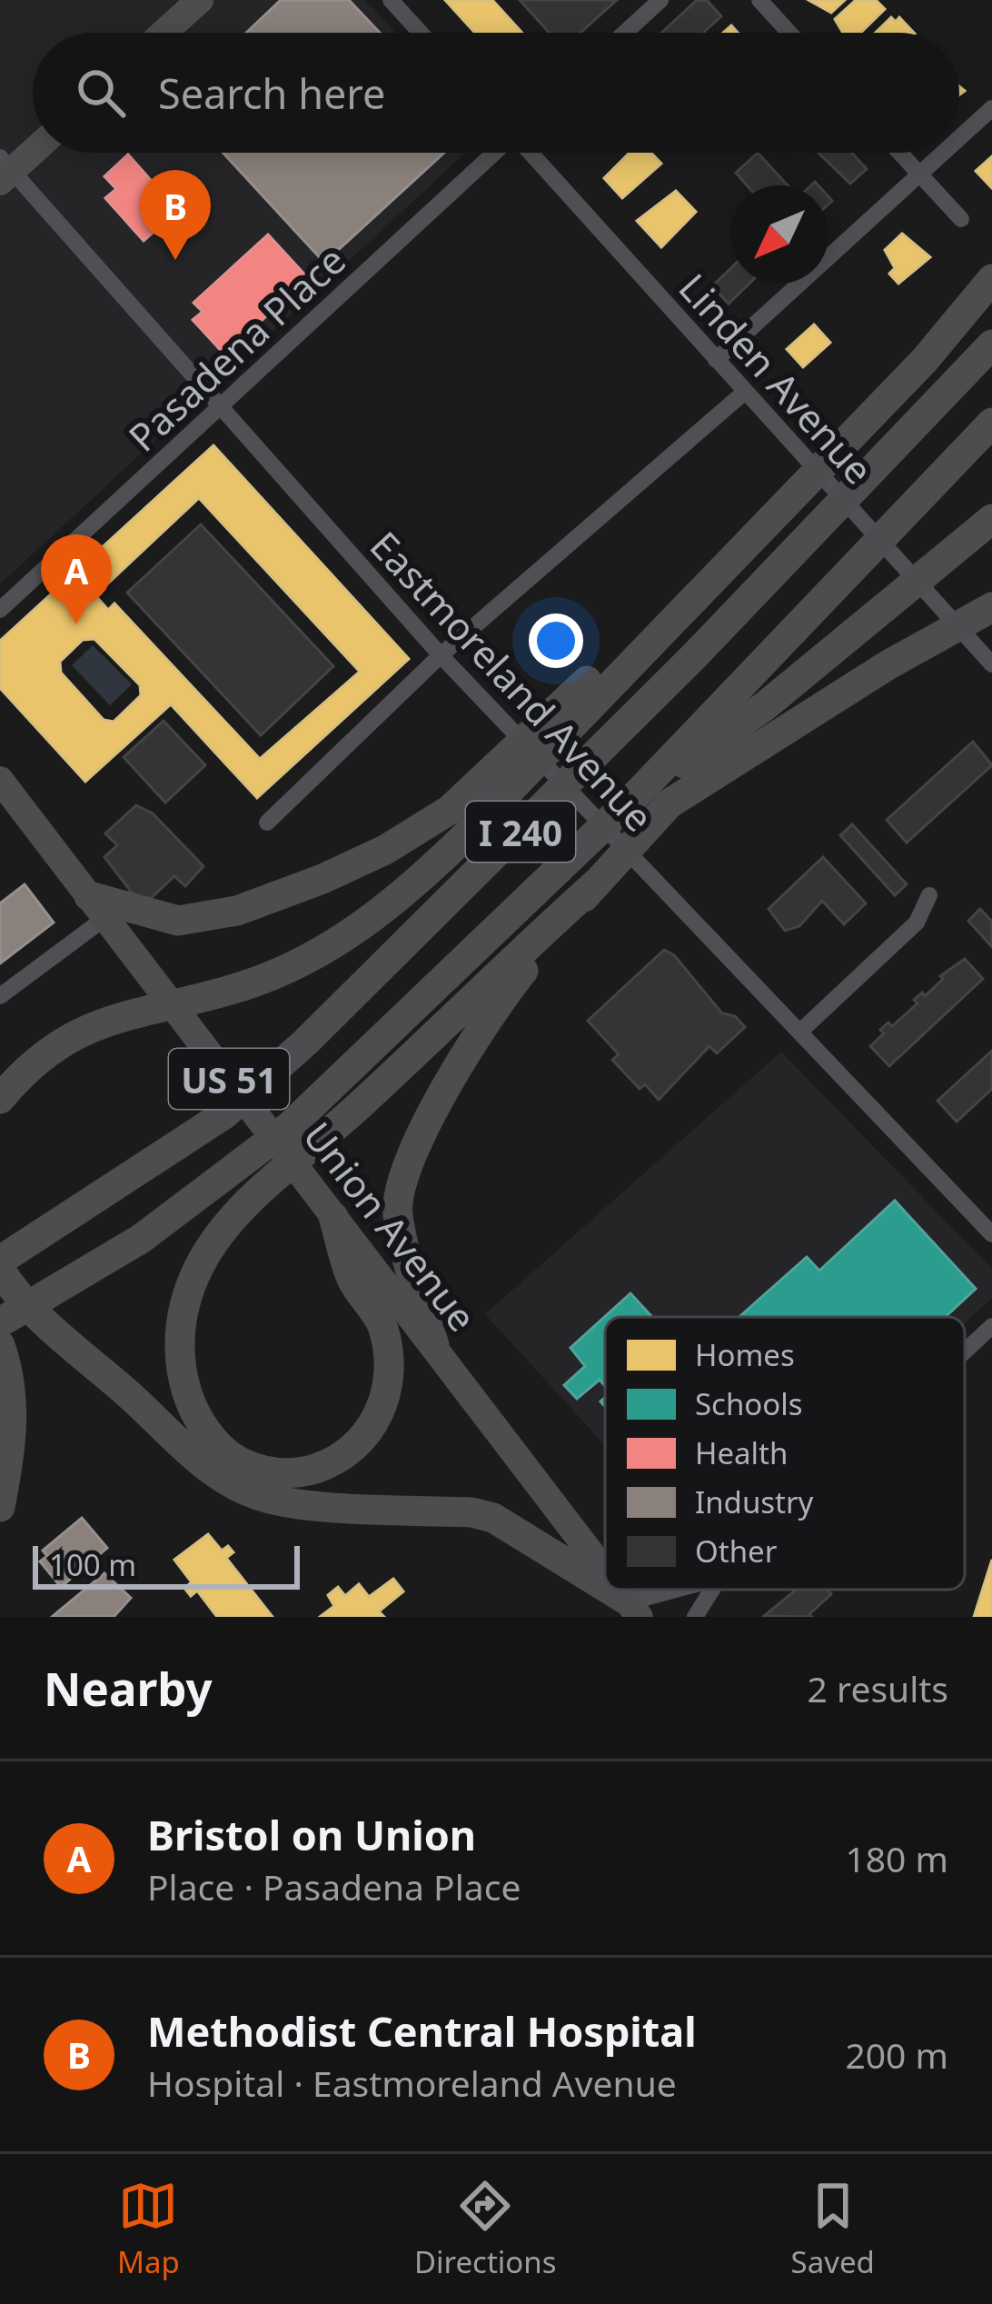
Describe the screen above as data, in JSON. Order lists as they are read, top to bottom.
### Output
{
  "streets": {
    "highway": ["I 240"],
    "main road": ["US 51", "Union Avenue"],
    "street": ["Pasadena Place", "Linden Avenue", "Eastmoreland Avenue"]
  },
  "crossings": [
    ["Pasadena Place", "Eastmoreland Avenue"]
  ],
  "legend": [
    "Homes",
    "Schools",
    "Health",
    "Industry",
    "Other"
  ],
  "scale_bar": "100 m",
  "north": "bottom left",
  "page": {
    "search": "Search here",
    "pins": ["B", "A"],
    "scale": "100 m",
    "heading": ["Nearby", "2 results"],
    "list": [
      {
        "mark": "A",
        "name": "Bristol on Union",
        "note": "Place · Pasadena Place",
        "value": "180 m"
      },
      {
        "mark": "B",
        "name": "Methodist Central Hospital",
        "note": "Hospital · Eastmoreland Avenue",
        "value": "200 m"
      }
    ],
    "nav": ["Map", "Directions", "Saved"]
  }
}
